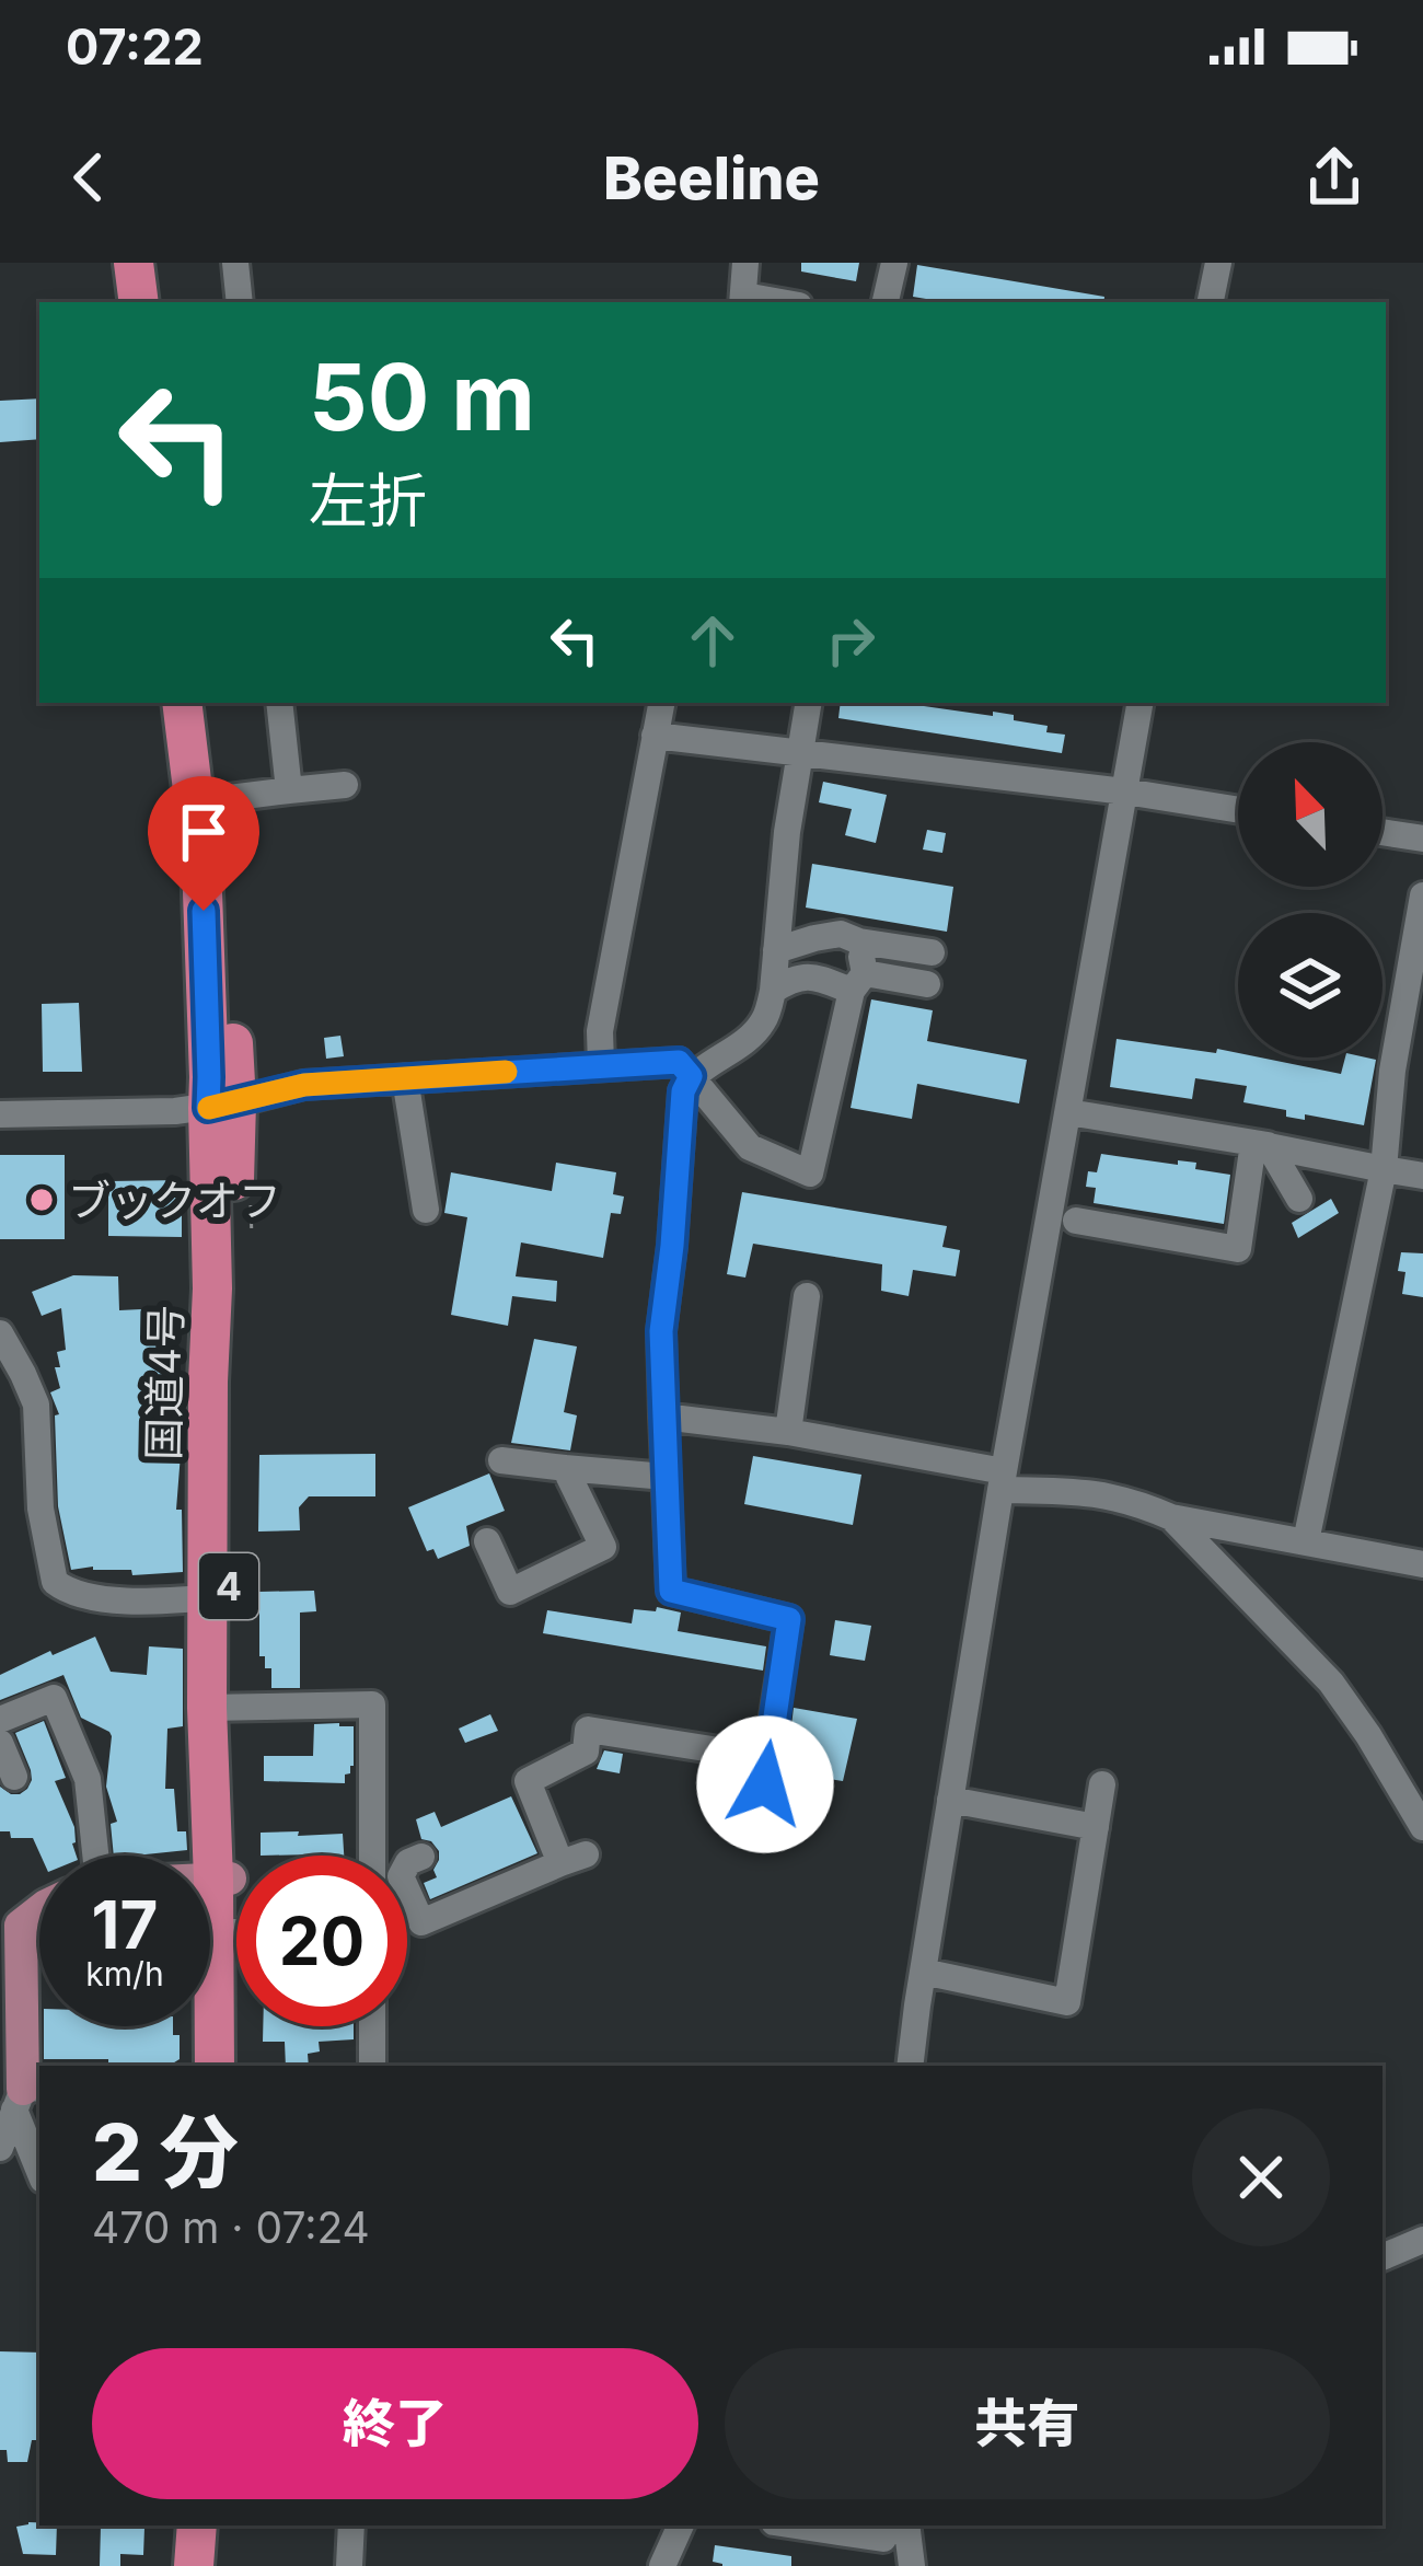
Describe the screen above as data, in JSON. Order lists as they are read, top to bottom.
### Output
{
  "streets": {
    "highway": ["国道4号", "4"]
  },
  "places": ["ブックオフ"],
  "north": "top left",
  "page": {
    "status": "07:22",
    "header": "Beeline",
    "turn": ["50 m", "左折"],
    "speed": "17 km/h",
    "limit": "20",
    "heading": ["2 分", "470 m · 07:24"],
    "buttons": ["終了", "共有"]
  }
}
